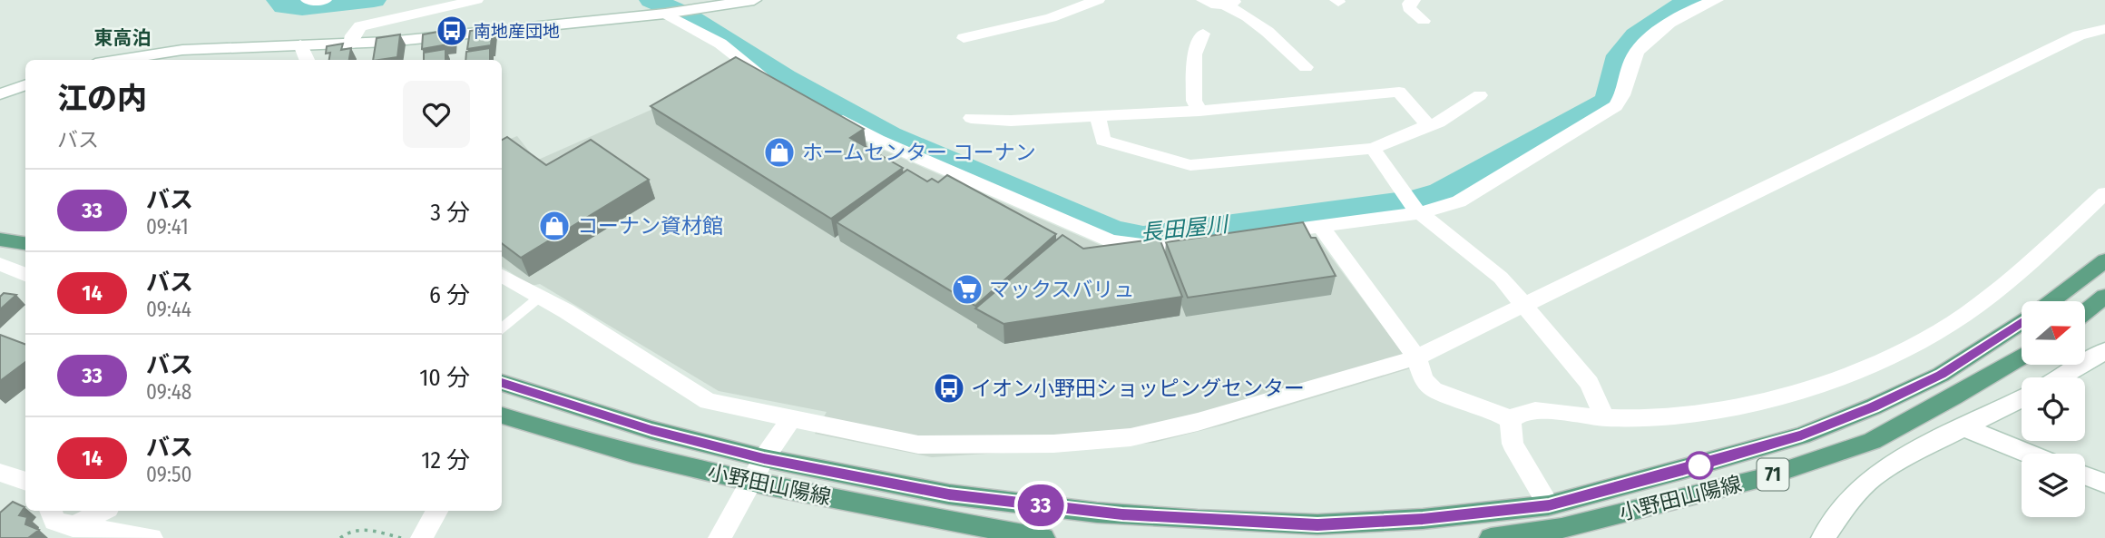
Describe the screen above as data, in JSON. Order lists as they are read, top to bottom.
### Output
{
  "streets": {
    "main road": ["71", "小野田山陽線"]
  },
  "districts": ["東高泊"],
  "water": ["長田屋川"],
  "places": {
    "bus stop": ["南地産団地", "イオン小野田ショッピングセンター"],
    "shop": ["ホームセンター コーナン", "コーナン資材館"],
    "supermarket": ["マックスバリュ"]
  },
  "lines": ["bus line 33"],
  "north": "right",
  "page": {
    "on_map": "33",
    "heading": ["江の内", "バス"],
    "list": [
      {
        "mark": "33",
        "name": "バス",
        "note": "09:41",
        "value": "3 分"
      },
      {
        "mark": "14",
        "name": "バス",
        "note": "09:44",
        "value": "6 分"
      },
      {
        "mark": "33",
        "name": "バス",
        "note": "09:48",
        "value": "10 分"
      },
      {
        "mark": "14",
        "name": "バス",
        "note": "09:50",
        "value": "12 分"
      }
    ]
  }
}
